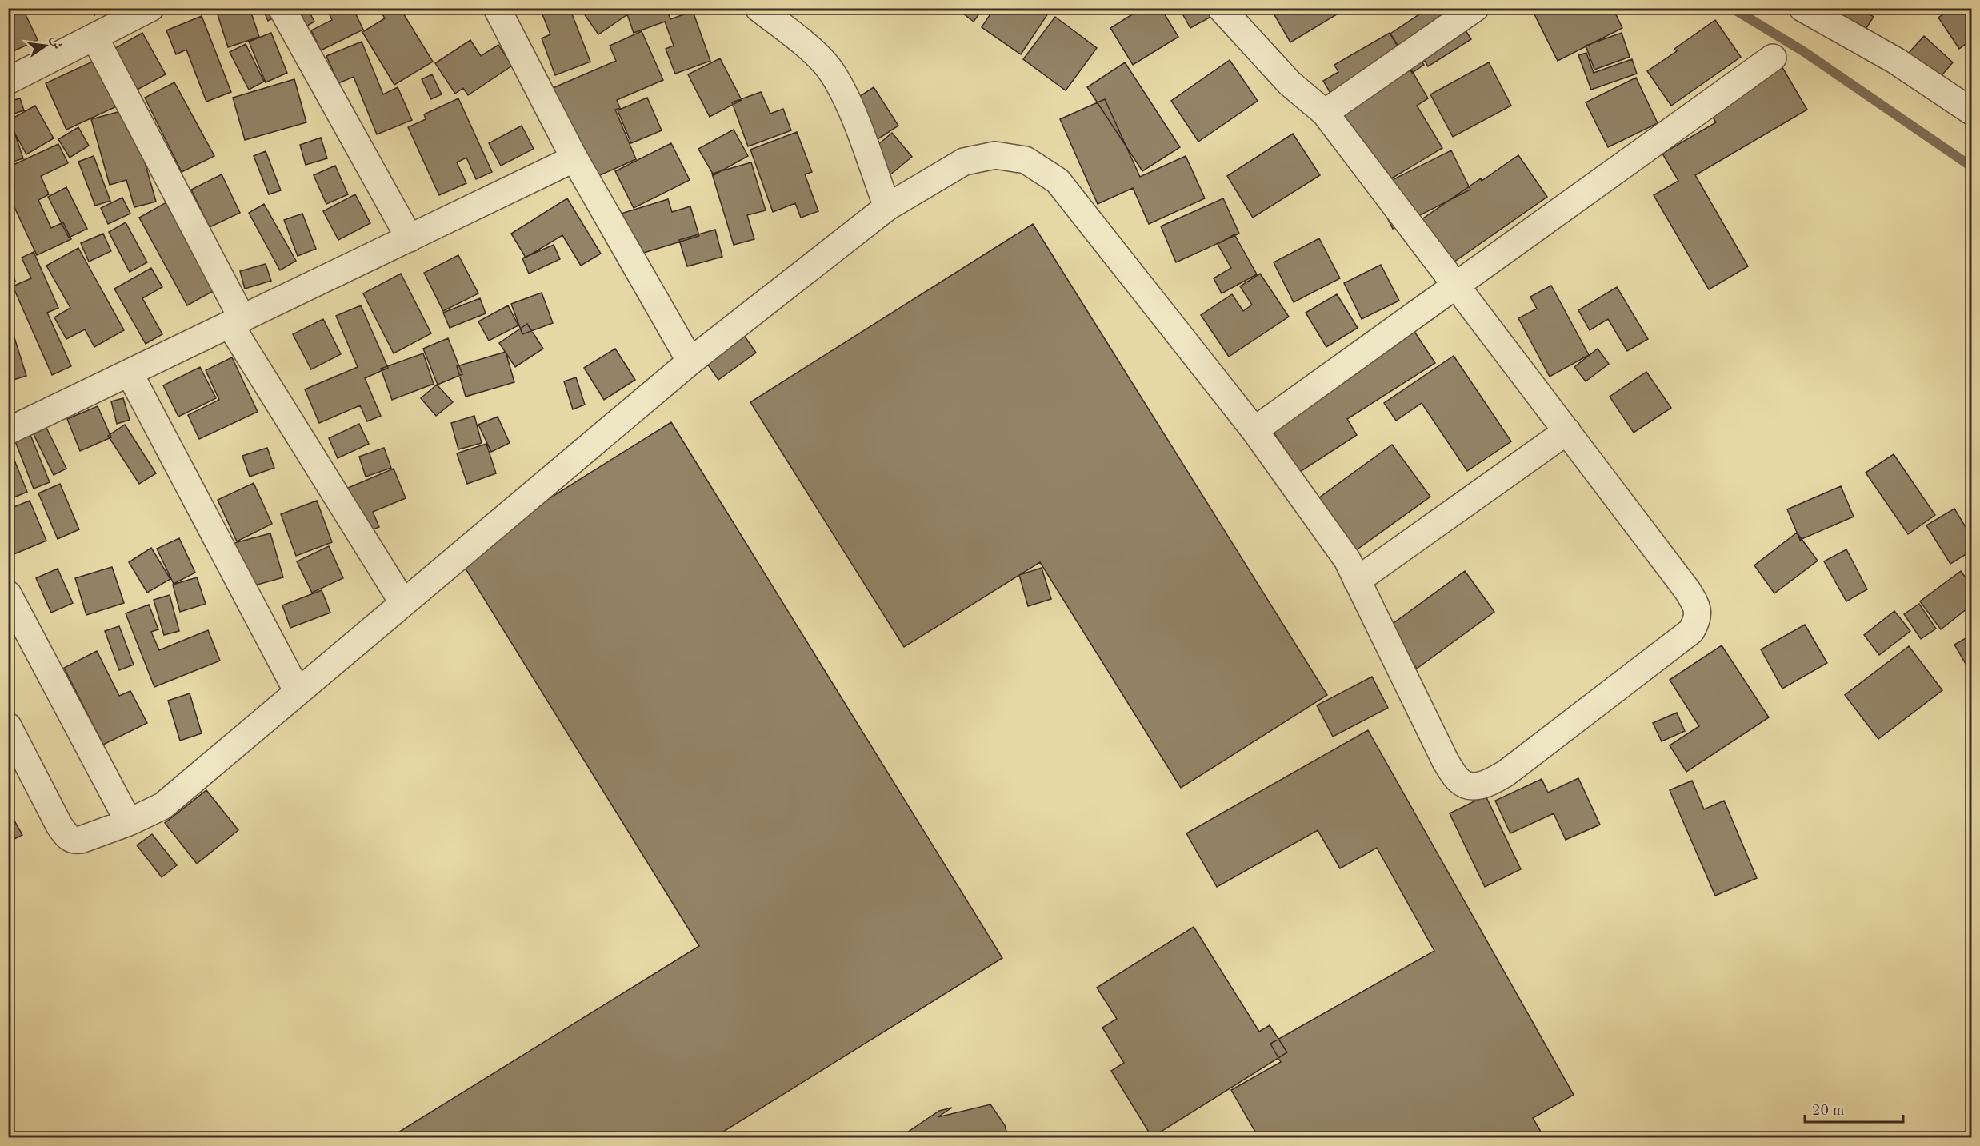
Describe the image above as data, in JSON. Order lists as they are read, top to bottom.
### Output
{
  "scale_bar": "20 m",
  "north": "right"
}
